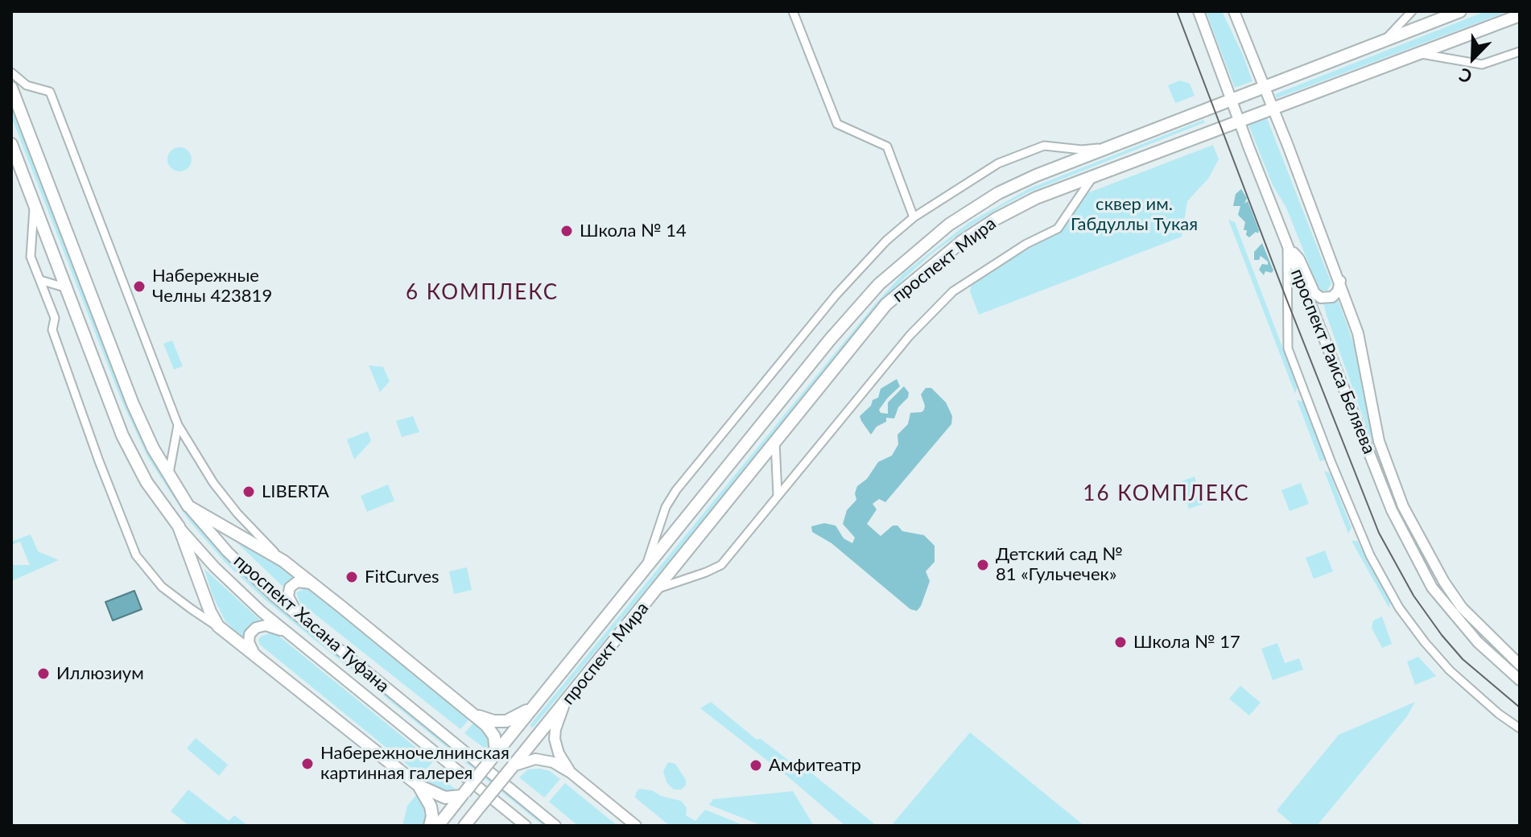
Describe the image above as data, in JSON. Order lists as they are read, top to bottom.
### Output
{
  "streets": {
    "main road": ["проспект Мира", "проспект Хасана Туфана"],
    "street": ["проспект Раиса Беляева"]
  },
  "crossings": [
    ["проспект Мира", "проспект Раиса Беляева"]
  ],
  "districts": ["6 КОМПЛЕКС", "16 КОМПЛЕКС"],
  "parks": ["сквер им. Габдуллы Тукая"],
  "places": [
    "Школа № 14",
    "Набережные Челны 423819",
    "LIBERTA",
    "Детский сад № 81 «Гульчечек»",
    "FitCurves",
    "Школа № 17",
    "Иллюзиум",
    "Набережночелнинская картинная галерея",
    "Амфитеатр"
  ],
  "north": "bottom left"
}
